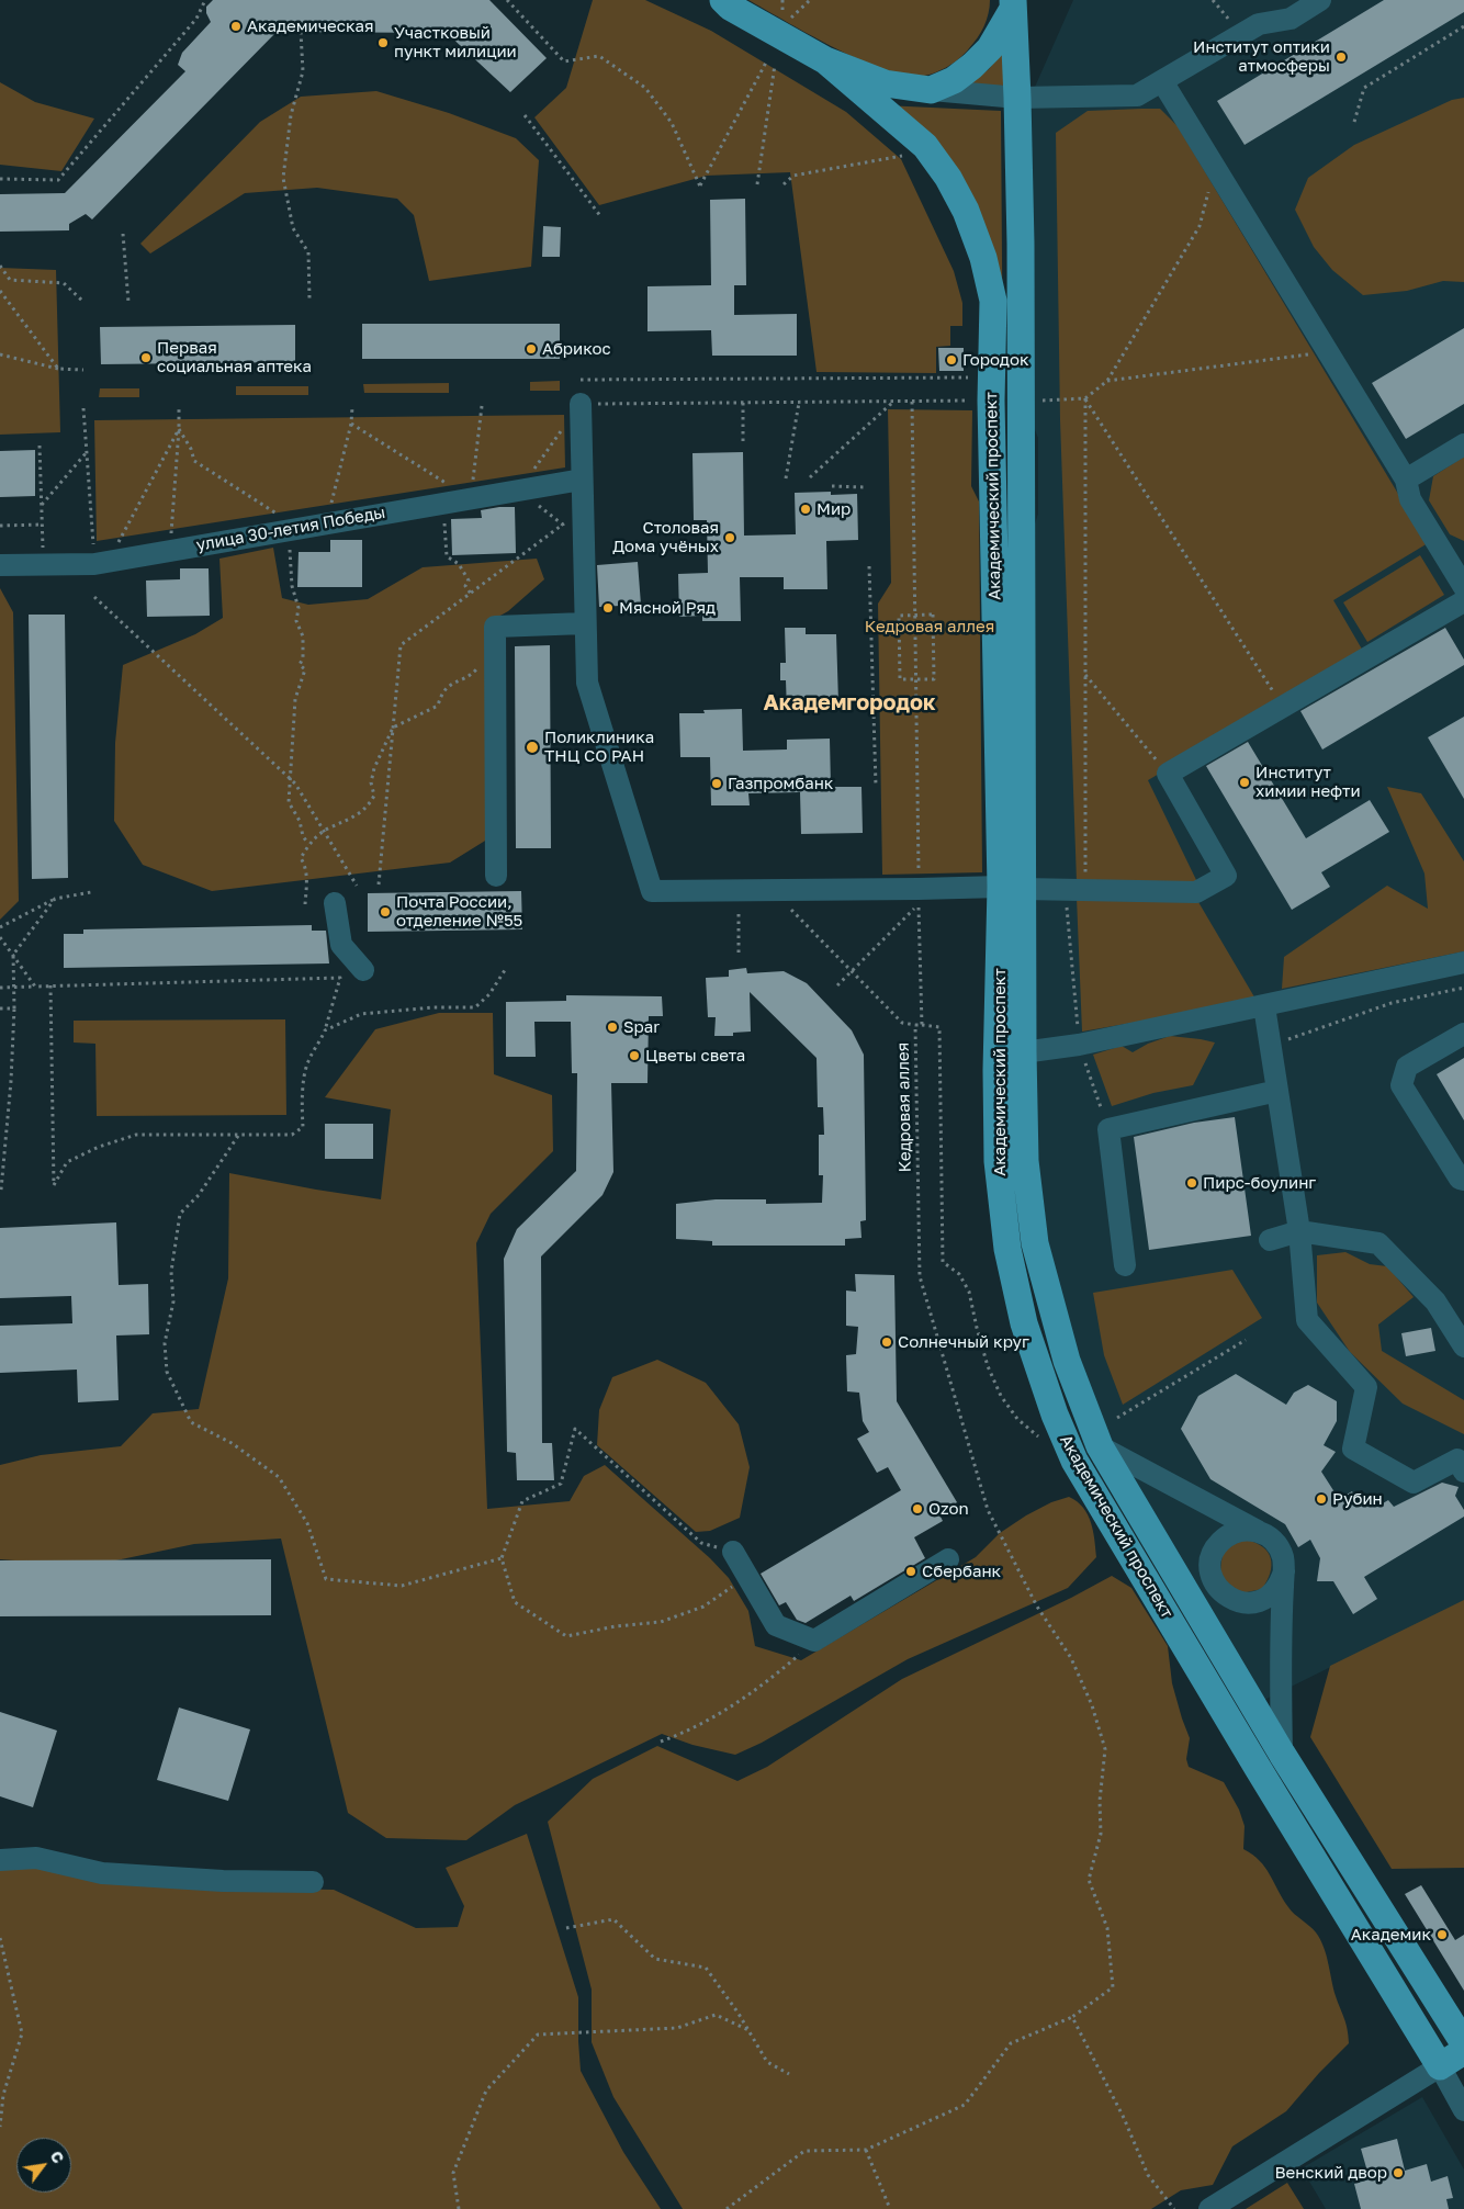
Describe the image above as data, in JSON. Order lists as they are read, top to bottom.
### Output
{
  "streets": {
    "main road": ["Академический проспект"],
    "street": ["улица 30-летия Победы"],
    "path": ["Кедровая аллея"]
  },
  "districts": ["Академгородок"],
  "parks": ["Кедровая аллея"],
  "places": [
    "Академическая",
    "Участковый пункт милиции",
    "Институт оптики атмосферы",
    "Абрикос",
    "Первая социальная аптека",
    "Городок",
    "Мир",
    "Столовая Дома учёных",
    "Мясной Ряд",
    "Поликлиника ТНЦ СО РАН",
    "Институт химии нефти",
    "Газпромбанк",
    "Почта России, отделение №55",
    "Spar",
    "Цветы света",
    "Пирс-боулинг",
    "Солнечный круг",
    "Рубин",
    "Ozon",
    "Сбербанк",
    "Академик",
    "Венский двор"
  ],
  "north": "top right"
}
